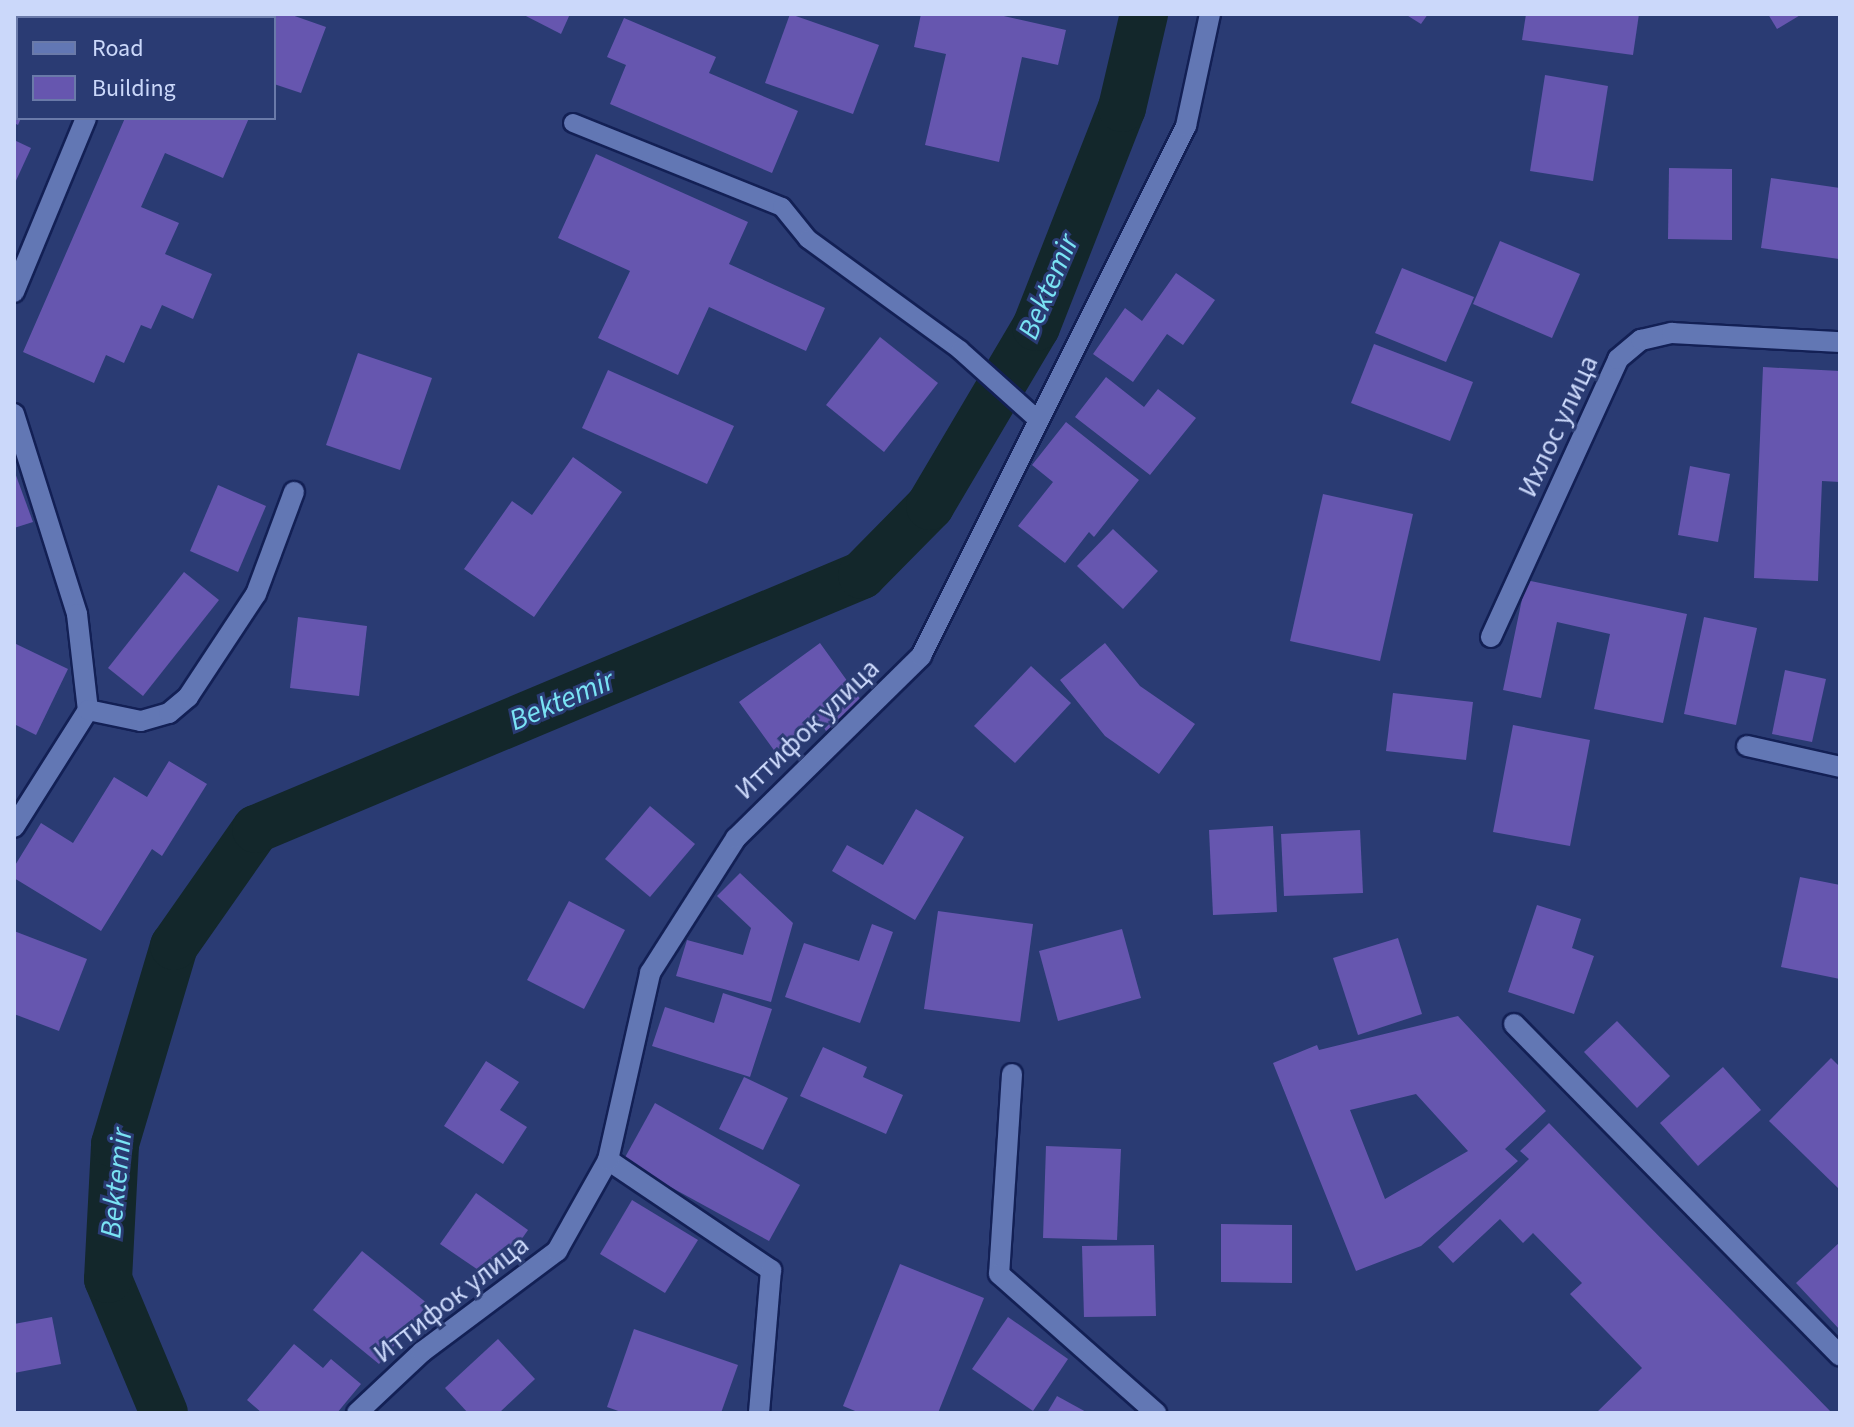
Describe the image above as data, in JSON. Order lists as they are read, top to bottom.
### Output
{
  "streets": {
    "street": ["Ихлос улица", "Иттифок улица"]
  },
  "water": ["Bektemir"],
  "legend": ["Road", "Building"]
}
